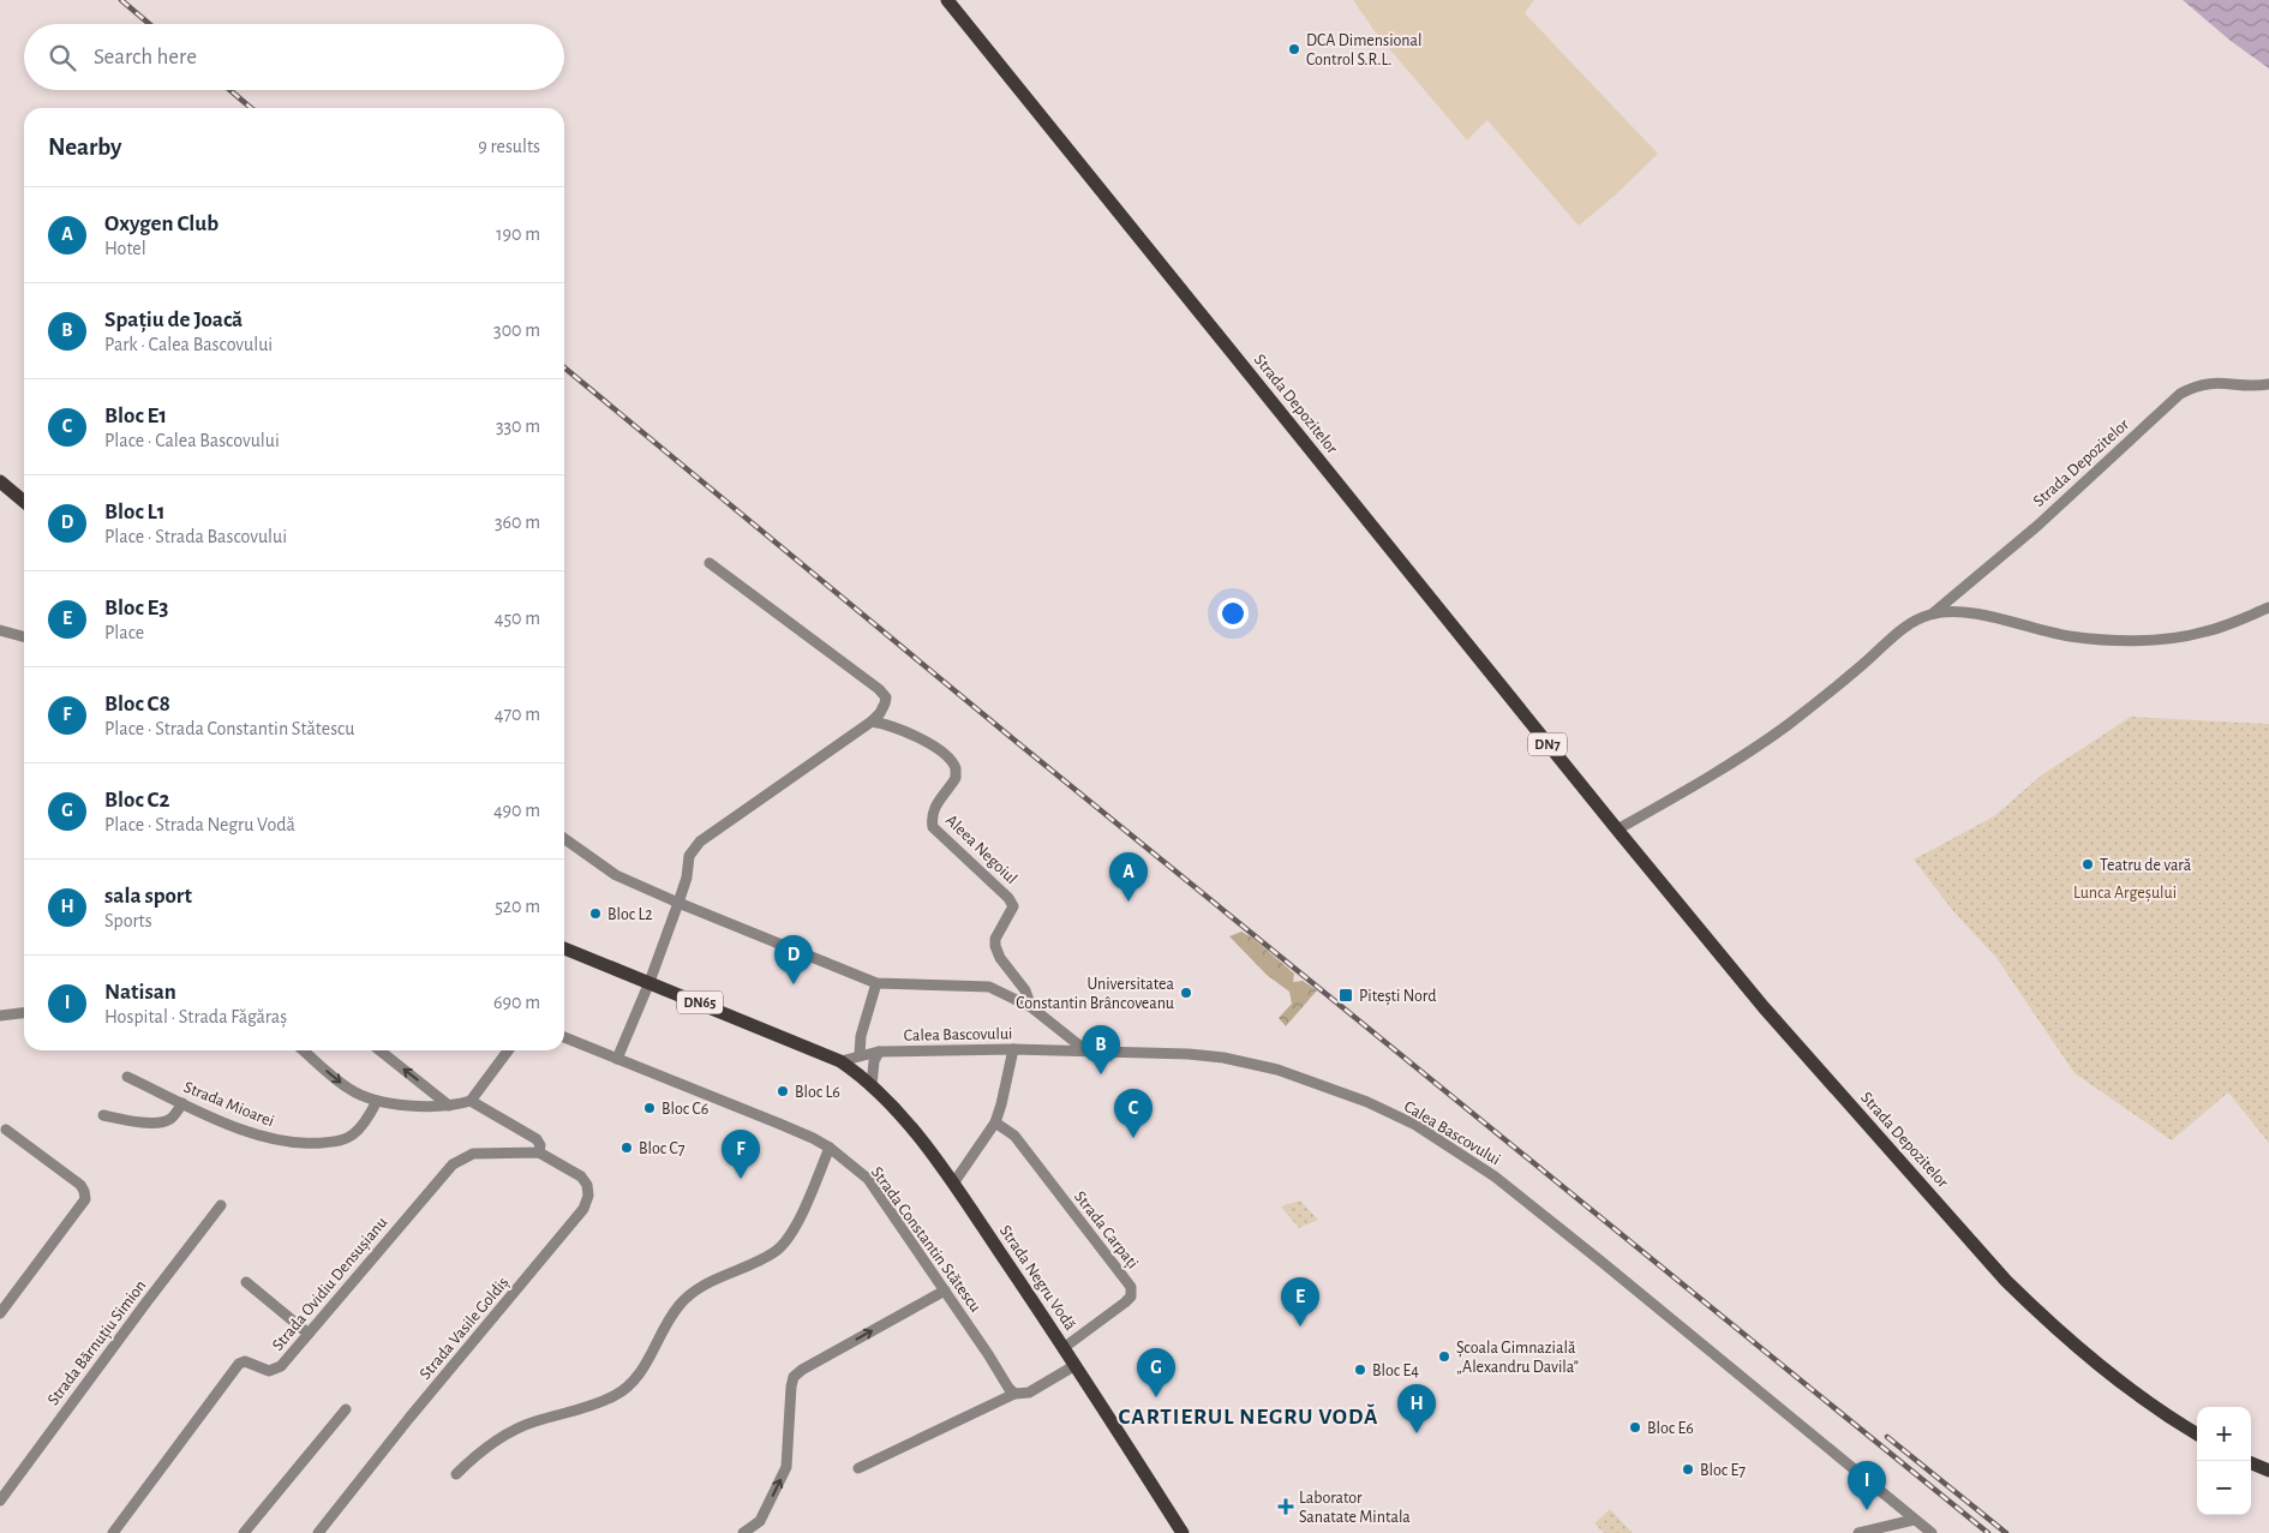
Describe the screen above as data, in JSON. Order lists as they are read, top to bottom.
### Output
{
  "streets": {
    "main road": [
      "Strada Depozitelor",
      "DN7",
      "DN65",
      "Strada Negru Vodă"
    ],
    "street": [
      "Aleea Negoiul",
      "Calea Bascovului",
      "Strada Mioarei",
      "Strada Carpați",
      "Strada Constantin Stătescu",
      "Strada Ovidiu Densușianu",
      "Strada Vasile Goldiș",
      "Strada Bărnuțiu Simion"
    ]
  },
  "crossings": [
    ["DN65", "Calea Bascovului"],
    ["DN65", "Strada Negru Vodă"],
    ["Calea Bascovului", "Strada Negru Vodă"],
    ["Strada Carpați", "Strada Negru Vodă"],
    ["Strada Ovidiu Densușianu", "Strada Vasile Goldiș"]
  ],
  "districts": ["CARTIERUL NEGRU VODĂ"],
  "parks": ["Lunca Argeșului"],
  "places": {
    "other": [
      "DCA Dimensional Control S.R.L.",
      "Teatru de vară",
      "Bloc L2",
      "Universitatea Constantin Brâncoveanu",
      "Bloc L6",
      "Bloc C6",
      "Bloc C7",
      "Școala Gimnazială „Alexandru Davila”",
      "Bloc E4",
      "Bloc E6",
      "Bloc E7"
    ],
    "transit": ["Pitești Nord"],
    "health": ["Laborator Sanatate Mintala"]
  },
  "page": {
    "search": "Search here",
    "heading": ["Nearby", "9 results"],
    "list": [
      {
        "mark": "A",
        "name": "Oxygen Club",
        "note": "Hotel",
        "value": "190 m"
      },
      {
        "mark": "B",
        "name": "Spațiu de Joacă",
        "note": "Park · Calea Bascovului",
        "value": "300 m"
      },
      {
        "mark": "C",
        "name": "Bloc E1",
        "note": "Place · Calea Bascovului",
        "value": "330 m"
      },
      {
        "mark": "D",
        "name": "Bloc L1",
        "note": "Place · Strada Bascovului",
        "value": "360 m"
      },
      {
        "mark": "E",
        "name": "Bloc E3",
        "note": "Place",
        "value": "450 m"
      },
      {
        "mark": "F",
        "name": "Bloc C8",
        "note": "Place · Strada Constantin Stătescu",
        "value": "470 m"
      },
      {
        "mark": "G",
        "name": "Bloc C2",
        "note": "Place · Strada Negru Vodă",
        "value": "490 m"
      },
      {
        "mark": "H",
        "name": "sala sport",
        "note": "Sports",
        "value": "520 m"
      },
      {
        "mark": "I",
        "name": "Natisan",
        "note": "Hospital · Strada Făgăraș",
        "value": "690 m"
      }
    ],
    "pins": [
      "A",
      "D",
      "B",
      "C",
      "F",
      "E",
      "G",
      "H",
      "I"
    ],
    "map_buttons": ["+", "−"]
  }
}
